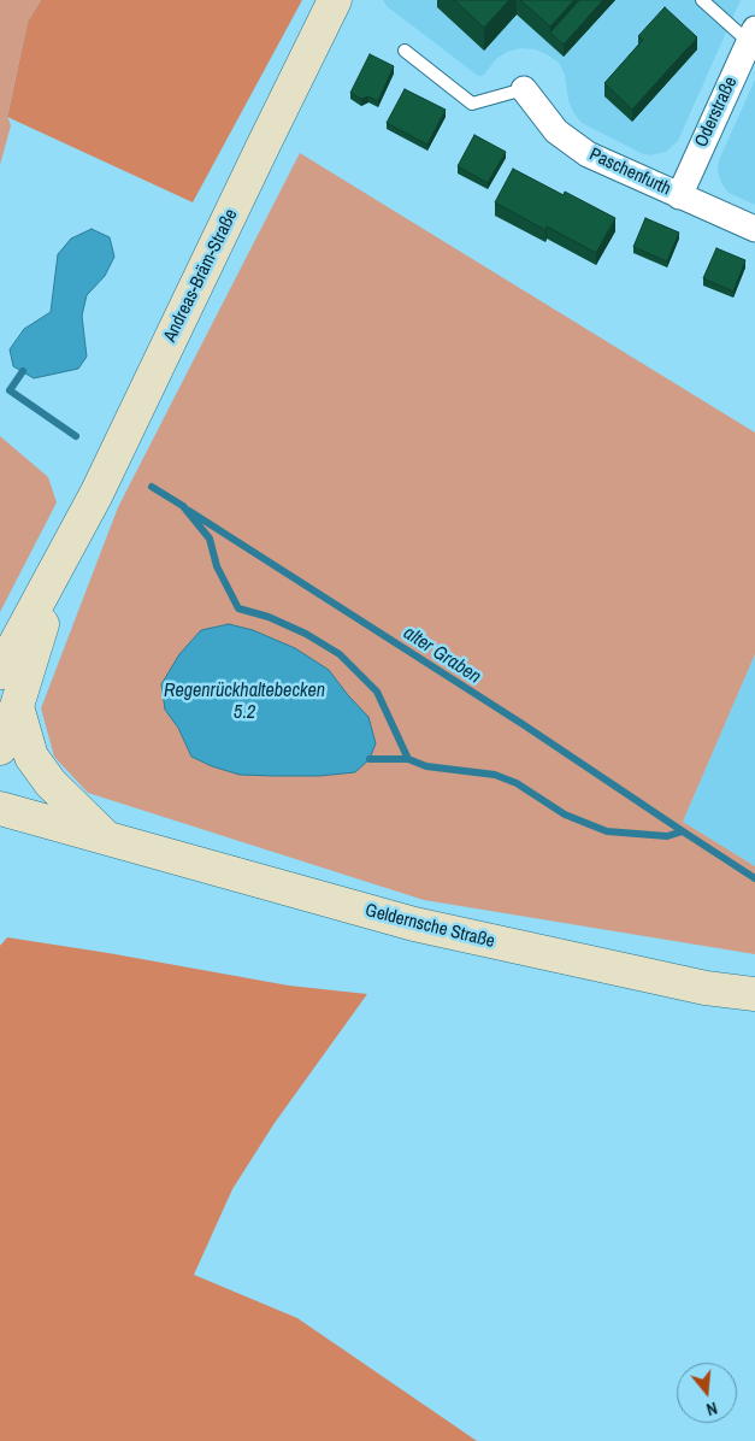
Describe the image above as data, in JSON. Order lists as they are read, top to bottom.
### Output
{
  "streets": {
    "main road": ["Andreas-Bräm-Straße", "Geldernsche Straße"],
    "street": ["Oderstraße", "Paschenfurth"]
  },
  "crossings": [
    ["Oderstraße", "Paschenfurth"],
    ["Andreas-Bräm-Straße", "Geldernsche Straße"]
  ],
  "water": ["alter Graben", "Regenrückhaltebecken 5.2"],
  "north": "bottom"
}
